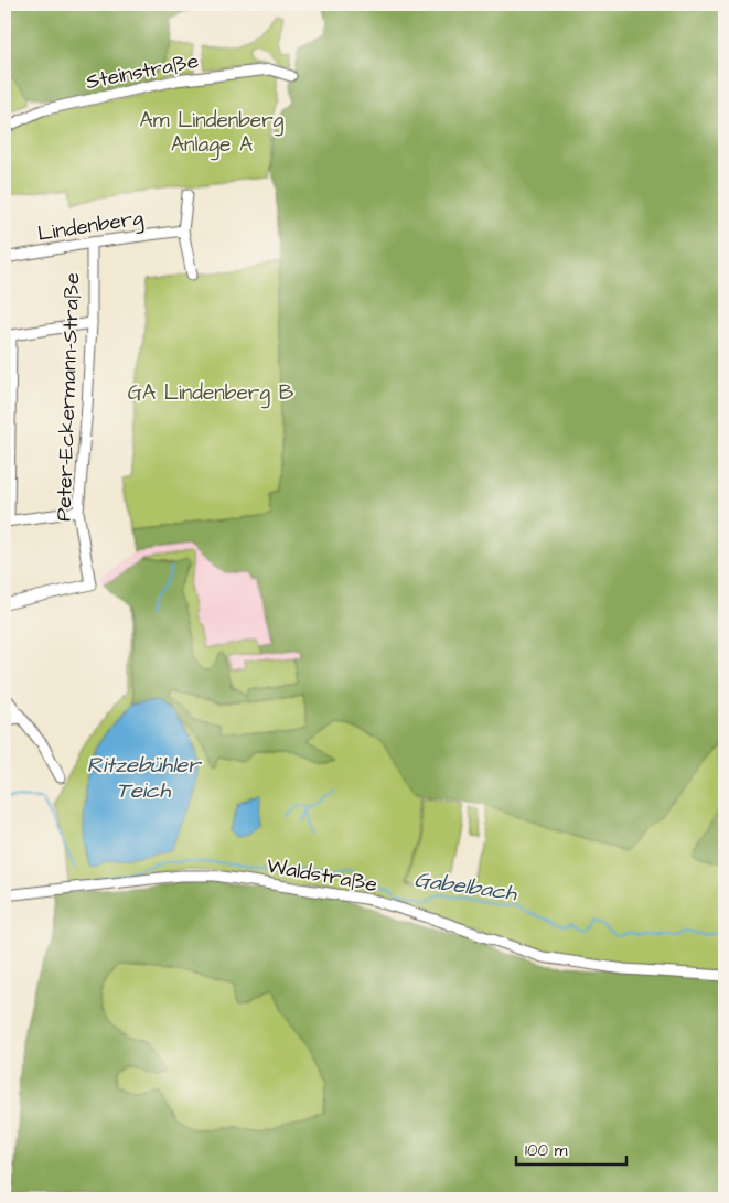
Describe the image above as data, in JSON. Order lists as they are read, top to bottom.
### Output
{
  "streets": {
    "street": [
      "Steinstraße",
      "Lindenberg",
      "Peter-Eckermann-Straße",
      "Waldstraße"
    ]
  },
  "crossings": [
    ["Lindenberg", "Peter-Eckermann-Straße"]
  ],
  "water": ["Ritzebühler Teich", "Gabelbach"],
  "parks": ["Am Lindenberg Anlage A", "GA Lindenberg B"],
  "scale_bar": "100 m"
}
